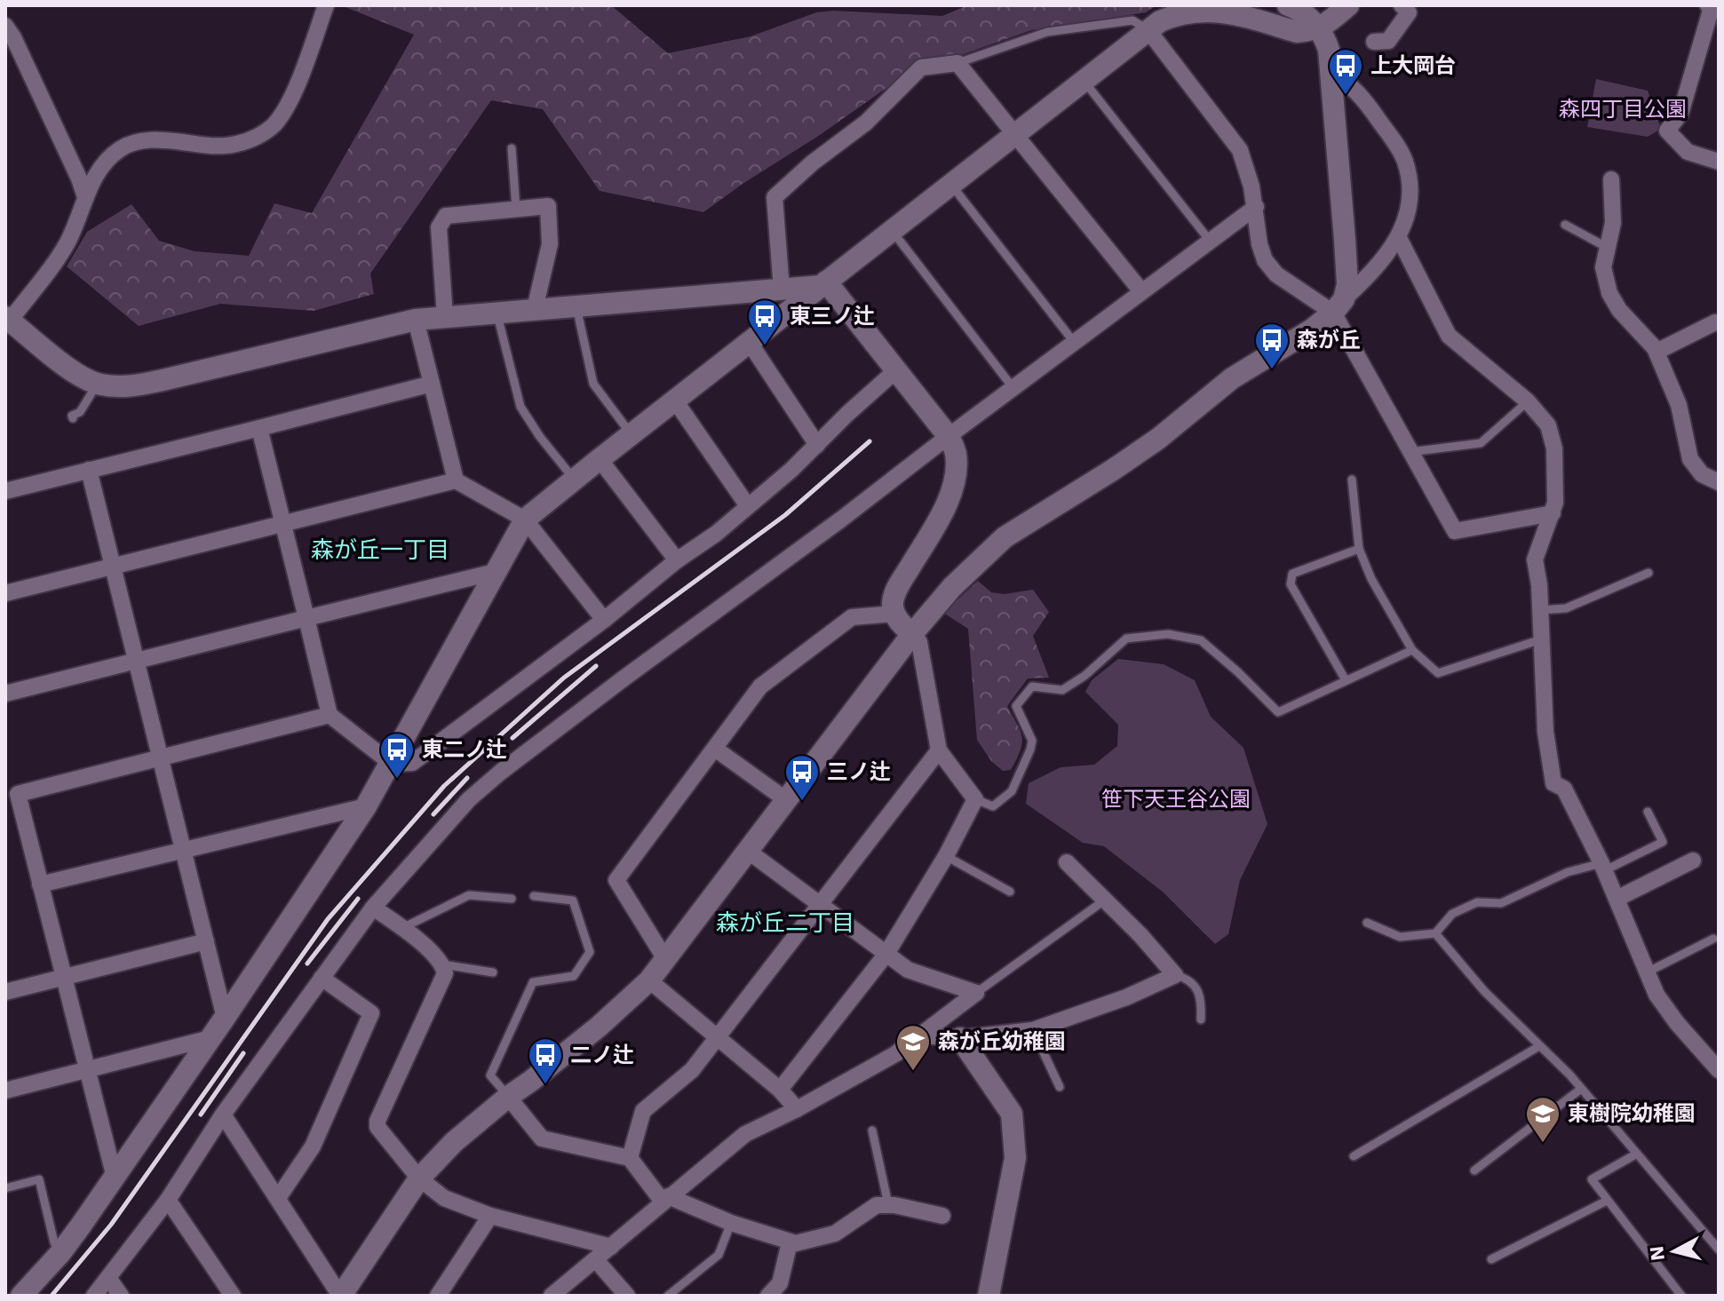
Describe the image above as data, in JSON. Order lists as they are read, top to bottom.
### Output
{
  "districts": ["森が丘一丁目", "森が丘二丁目"],
  "parks": ["森四丁目公園", "笹下天王谷公園"],
  "places": {
    "bus stop": [
      "上大岡台",
      "東三ノ辻",
      "森が丘",
      "東二ノ辻",
      "三ノ辻",
      "二ノ辻"
    ],
    "school or university": ["森が丘幼稚園", "東樹院幼稚園"]
  },
  "north": "left"
}
